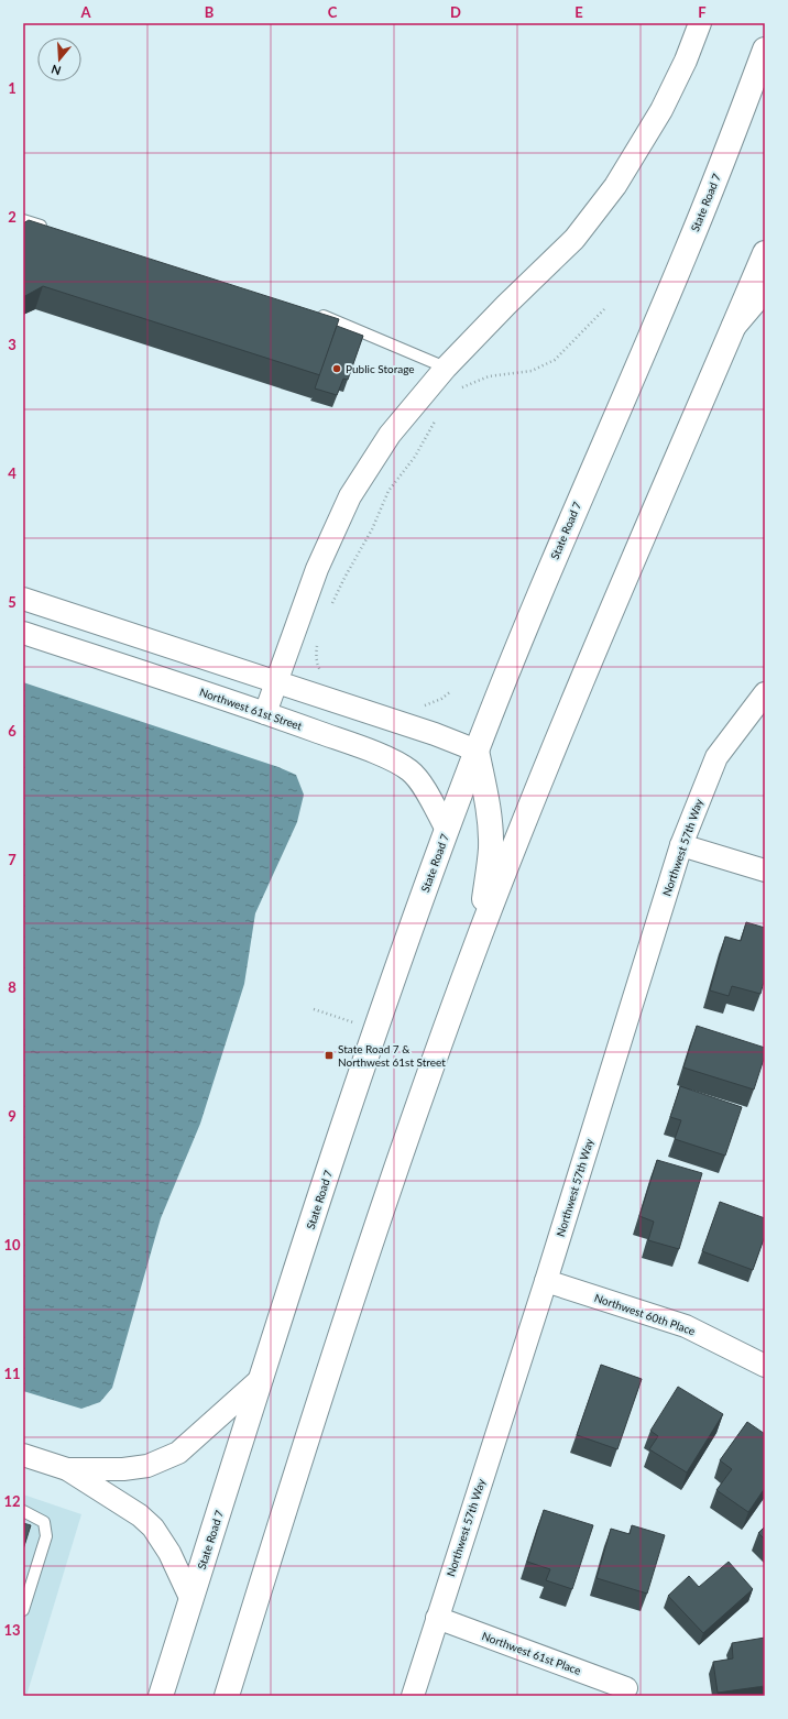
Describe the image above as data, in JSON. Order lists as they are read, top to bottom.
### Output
{
  "streets": {
    "main road": ["State Road 7"],
    "street": [
      "Northwest 61st Street",
      "Northwest 57th Way",
      "Northwest 60th Place",
      "Northwest 61st Place"
    ]
  },
  "crossings": [
    ["State Road 7", "Northwest 61st Street"],
    ["Northwest 57th Way", "Northwest 60th Place"],
    ["Northwest 57th Way", "Northwest 61st Place"]
  ],
  "places": {
    "other": ["Public Storage"],
    "transit": ["State Road 7 & Northwest 61st Street"]
  },
  "north": "bottom",
  "grid": {
    "columns": [
      "A",
      "B",
      "C",
      "D",
      "E",
      "F"
    ],
    "rows": [
      "1",
      "2",
      "3",
      "4",
      "5",
      "6",
      "7",
      "8",
      "9",
      "10",
      "11",
      "12",
      "13"
    ]
  }
}
